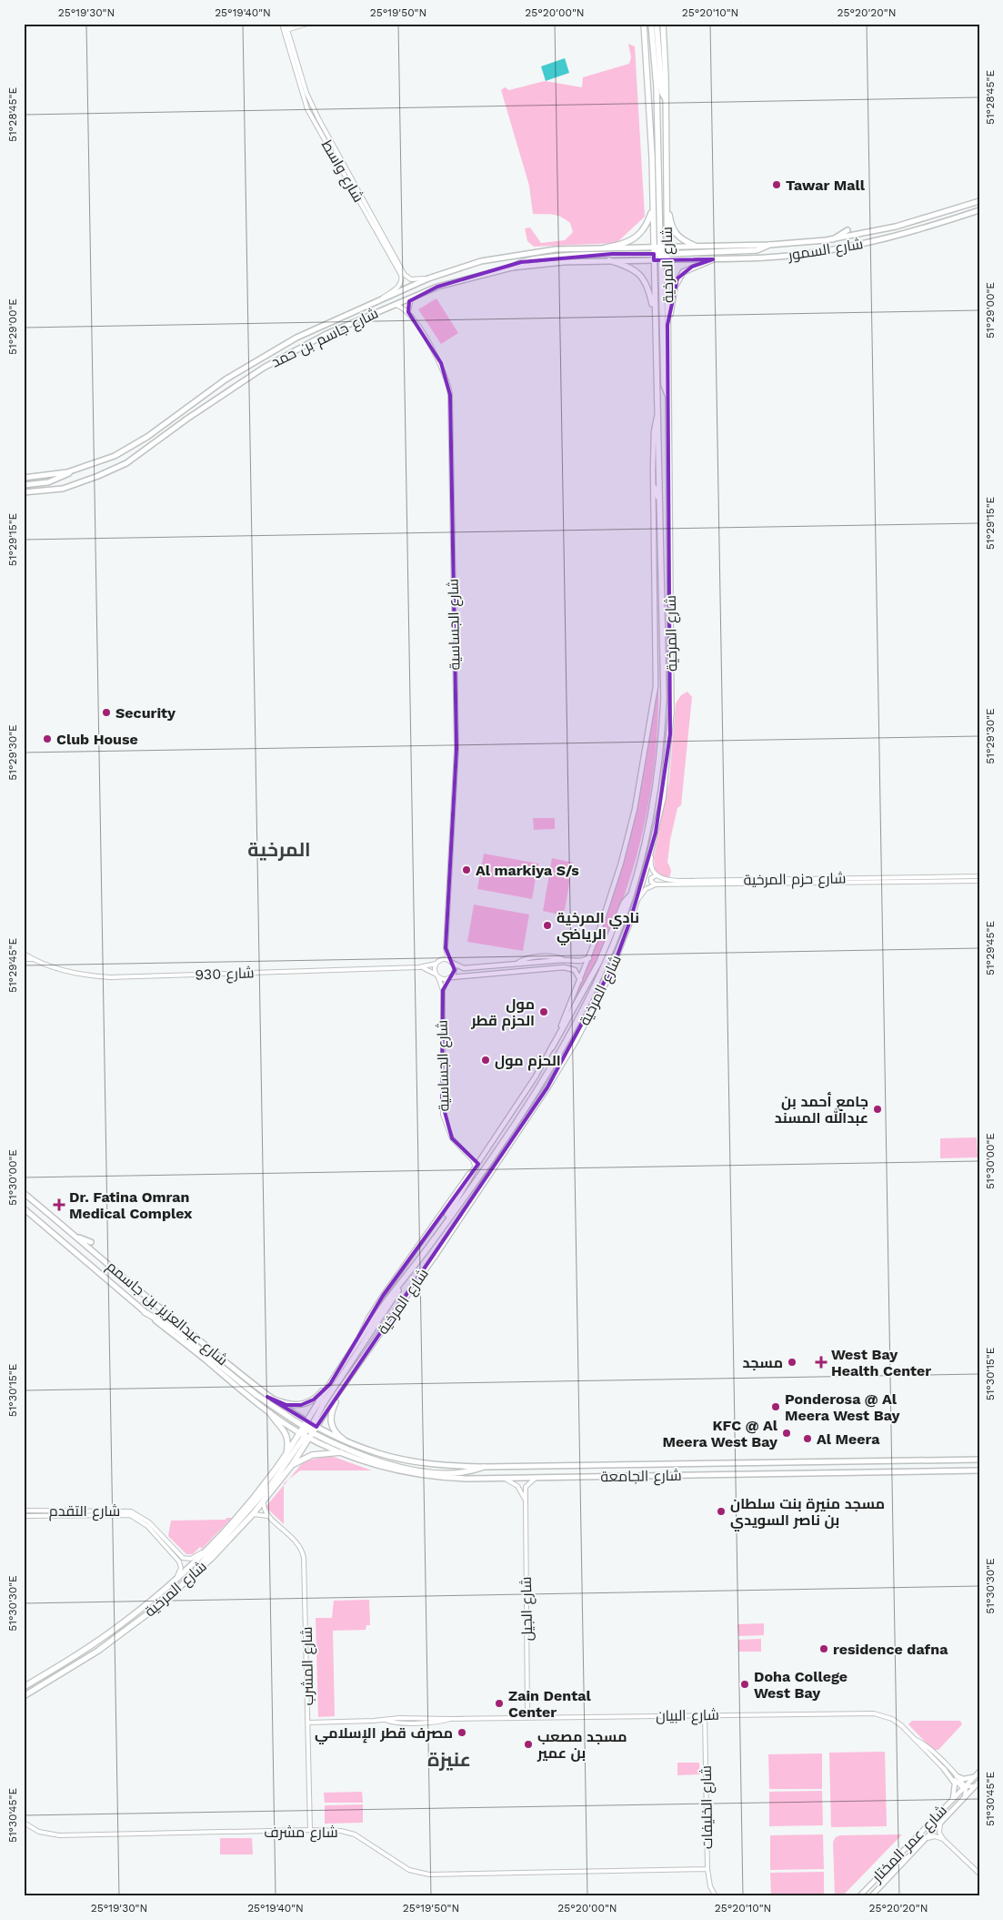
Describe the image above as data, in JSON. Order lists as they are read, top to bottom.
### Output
{
  "streets": {
    "highway": ["شارع المرخية"],
    "main road": [
      "شارع السمور",
      "شارع جاسم بن حمد",
      "شارع عبدالعزيز بن جاسمم",
      "شارع الجامعة",
      "شارع عمر المختار"
    ],
    "street": [
      "شارع واسط",
      "شارع الجساسية",
      "شارع حزم المرخية",
      "شارع 930",
      "شارع التقدم",
      "شارع الجيل",
      "شارع المشرب",
      "شارع البيان",
      "شارع الخليفات",
      "شارع مشرف"
    ]
  },
  "crossings": [
    ["شارع واسط", "شارع جاسم بن حمد"],
    ["شارع السمور", "شارع المرخية"],
    ["شارع السمور", "شارع جاسم بن حمد"],
    ["شارع المرخية", "شارع جاسم بن حمد"],
    ["شارع المرخية", "شارع الجساسية"],
    ["شارع المرخية", "شارع عبدالعزيز بن جاسمم"],
    ["شارع المرخية", "شارع الجامعة"],
    ["شارع المرخية", "شارع التقدم"],
    ["شارع المرخية", "شارع المشرب"],
    ["شارع جاسم بن حمد", "شارع الجساسية"],
    ["شارع الجساسية", "شارع 930"],
    ["شارع عبدالعزيز بن جاسمم", "شارع الجامعة"],
    ["شارع الجامعة", "شارع الجيل"],
    ["شارع الجيل", "شارع البيان"],
    ["شارع المشرب", "شارع البيان"],
    ["شارع المشرب", "شارع مشرف"],
    ["شارع البيان", "شارع الخليفات"],
    ["شارع البيان", "شارع عمر المختار"],
    ["شارع الخليفات", "شارع مشرف"]
  ],
  "districts": ["المرخية", "عنيزة"],
  "places": {
    "other": [
      "Tawar Mall",
      "Security",
      "Club House",
      "Al markiya S/s",
      "نادي المرخية الرياضي",
      "مول الحزم قطر",
      "الحزم مول",
      "جامع أحمد بن عبدالله المسند",
      "مسجد",
      "Ponderosa @ Al Meera West Bay",
      "KFC @ Al Meera West Bay",
      "Al Meera",
      "مسجد منيرة بنت سلطان بن ناصر السويدي",
      "residence dafna",
      "Doha College West Bay",
      "Zain Dental Center",
      "مصرف قطر الإسلامي",
      "مسجد مصعب بن عمير"
    ],
    "health": ["Dr. Fatina Omran Medical Complex", "West Bay Health Center"]
  },
  "coordinates": [
    "25°19'30\"N",
    "25°19'40\"N",
    "25°19'50\"N",
    "25°20'00\"N",
    "25°20'10\"N",
    "25°20'20\"N",
    "51°28'45\"E",
    "51°29'00\"E",
    "51°29'15\"E",
    "51°29'30\"E",
    "51°29'45\"E",
    "51°30'00\"E",
    "51°30'15\"E",
    "51°30'30\"E",
    "51°30'45\"E"
  ]
}
